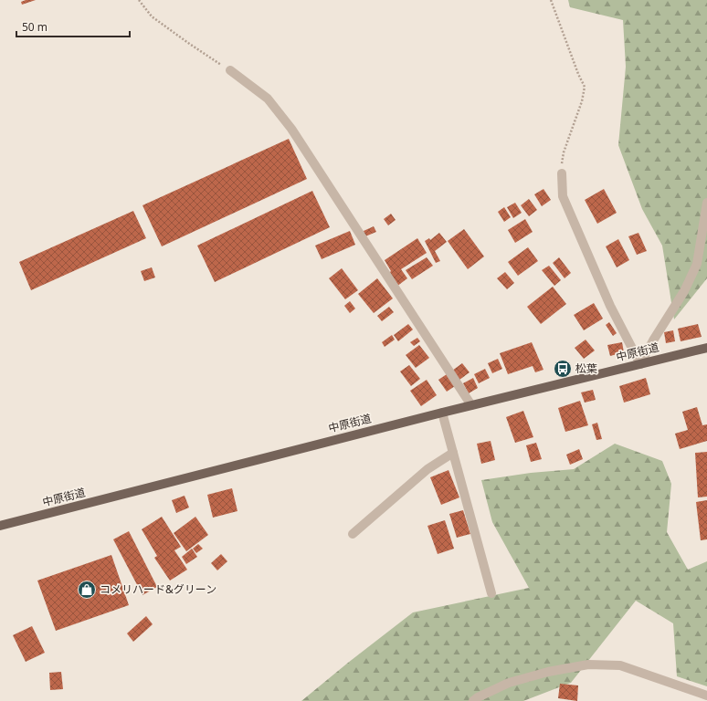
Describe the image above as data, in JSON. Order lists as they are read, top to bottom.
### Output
{
  "streets": {
    "main road": ["中原街道"]
  },
  "places": {
    "bus stop": ["松葉"],
    "shop": ["コメリハード&グリーン"]
  },
  "scale_bar": "50 m"
}
